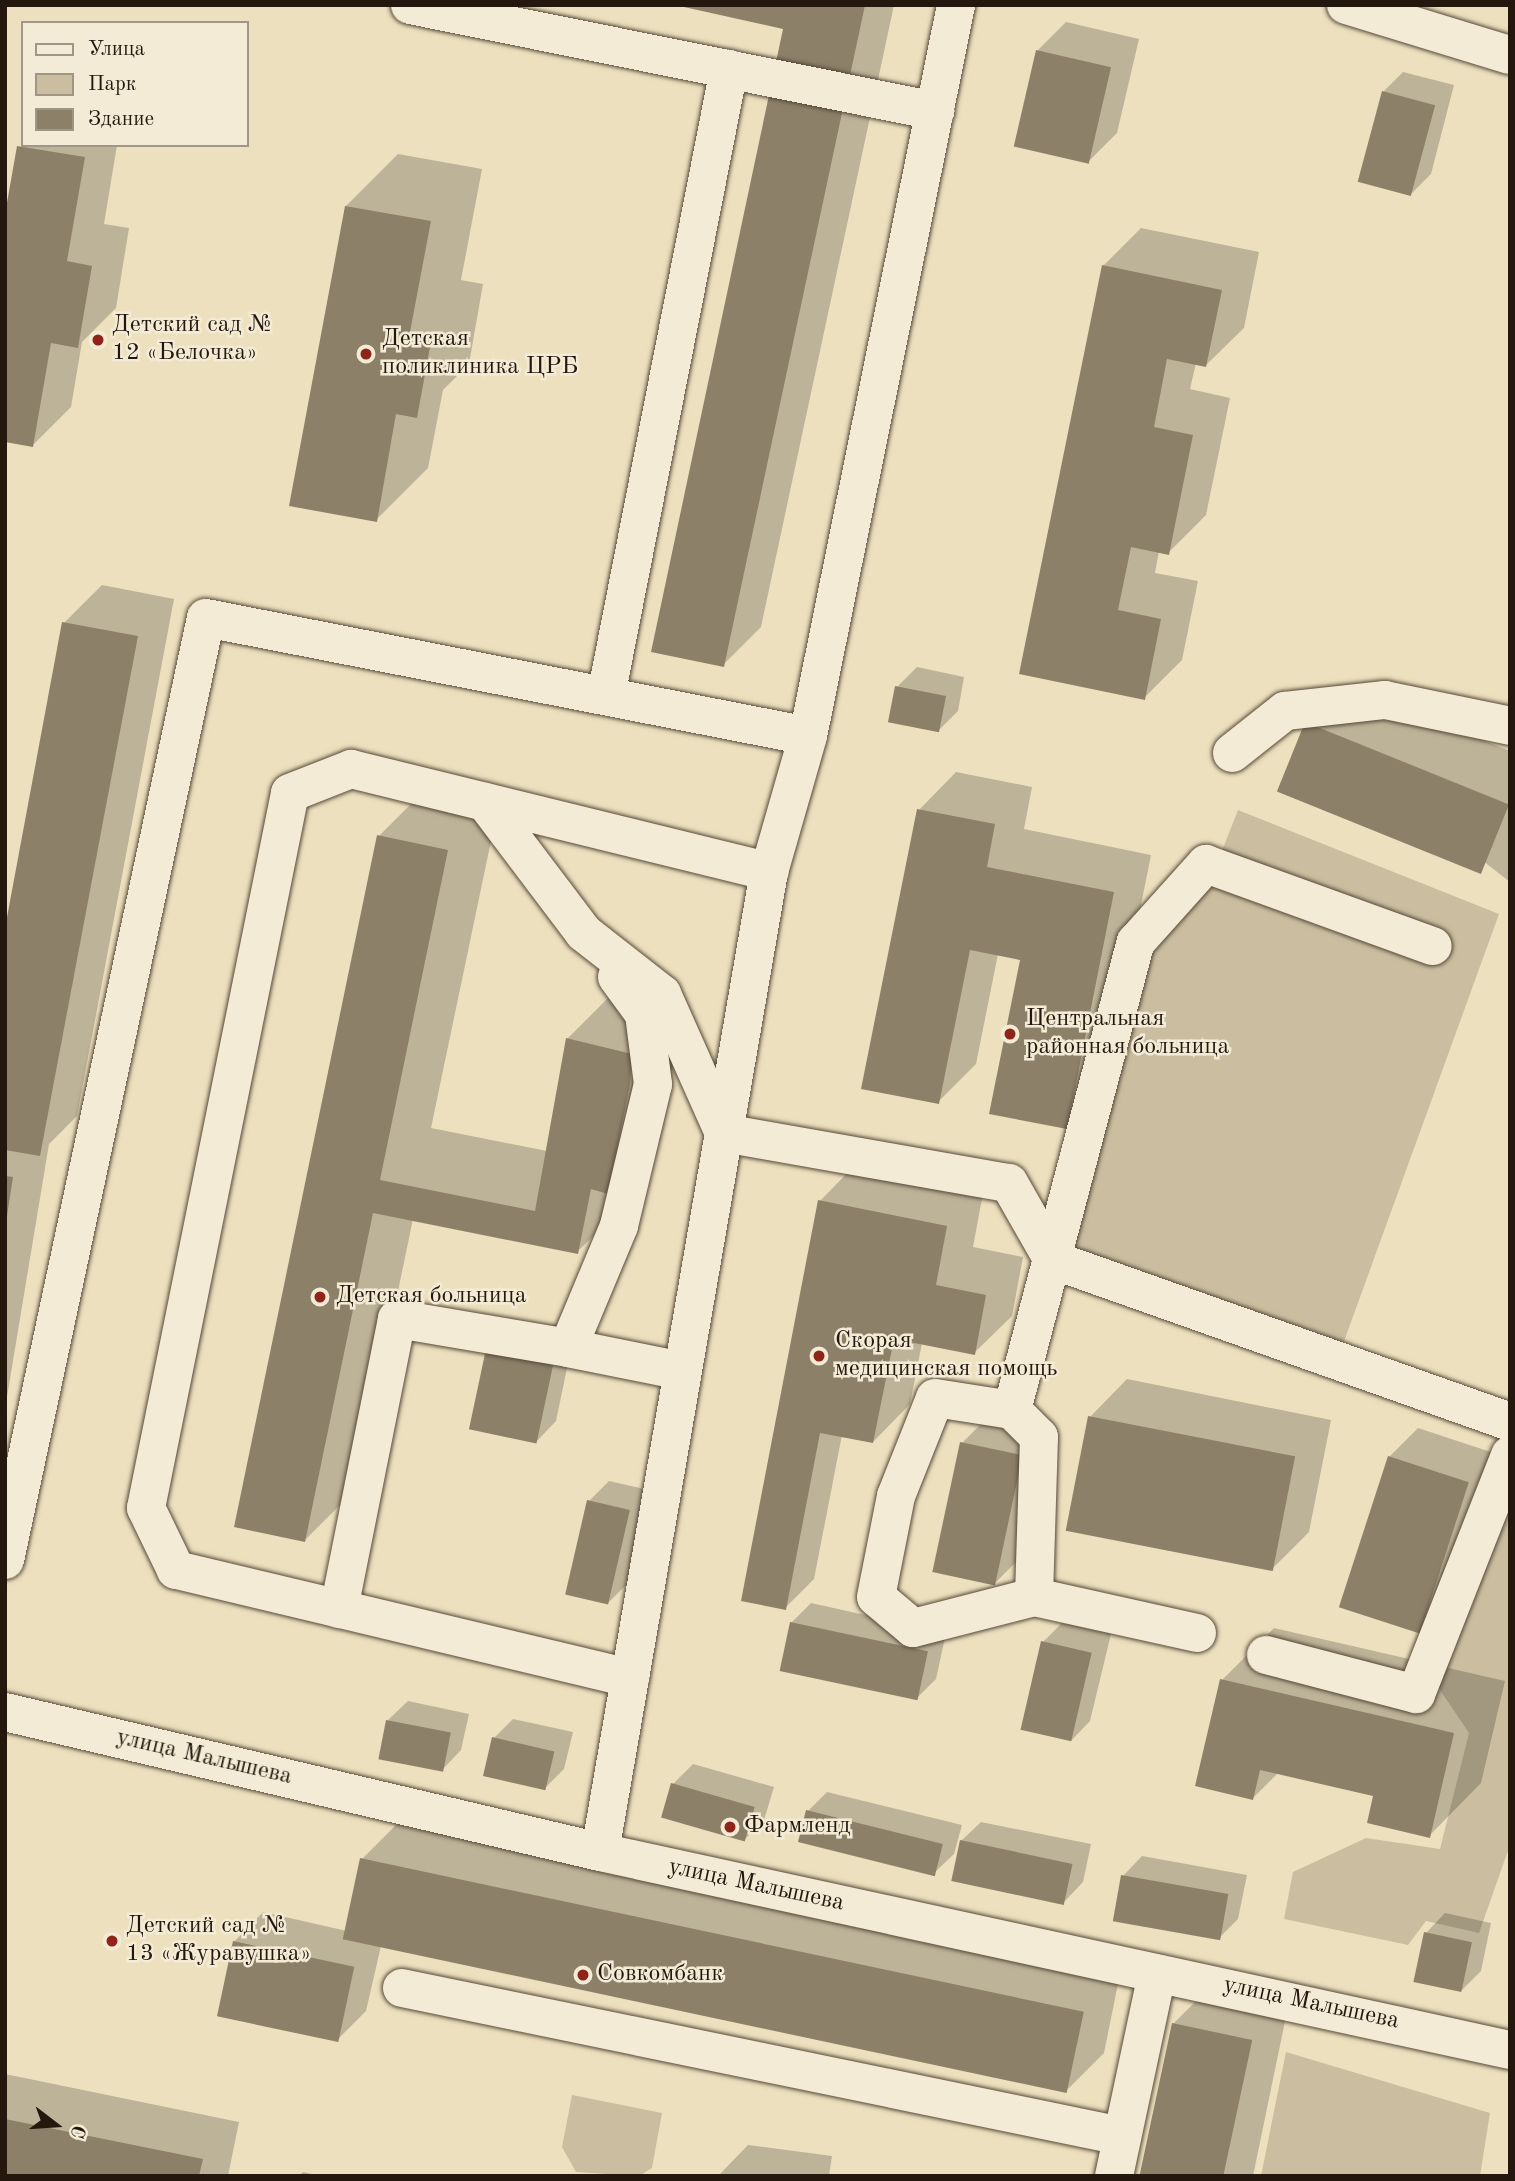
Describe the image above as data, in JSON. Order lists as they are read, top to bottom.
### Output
{
  "streets": {
    "street": ["улица Малышева"]
  },
  "places": [
    "Детский сад № 12 «Белочка»",
    "Детская поликлиника ЦРБ",
    "Центральная районная больница",
    "Детская больница",
    "Скорая медицинская помощь",
    "Фармленд",
    "Детский сад № 13 «Журавушка»",
    "Совкомбанк"
  ],
  "legend": ["Улица", "Парк", "Здание"],
  "north": "right"
}
